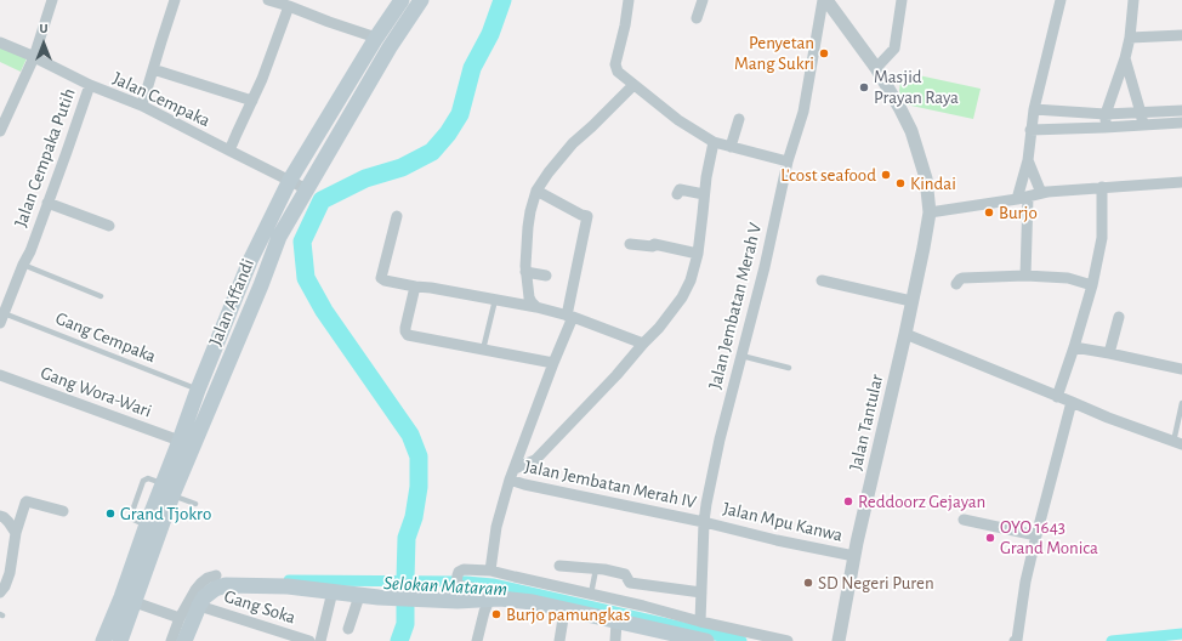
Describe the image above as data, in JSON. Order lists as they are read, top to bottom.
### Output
{
  "streets": {
    "main road": ["Jalan Affandi"],
    "street": [
      "Jalan Cempaka",
      "Jalan Cempaka Putih",
      "Jalan Jembatan Merah V",
      "Gang Wora-Wari",
      "Jalan Tantular",
      "Jalan Jembatan Merah IV",
      "Jalan Mpu Kanwa",
      "Gang Soka"
    ],
    "lane": ["Gang Cempaka"]
  },
  "crossings": [
    ["Jalan Cempaka", "Jalan Cempaka Putih"],
    ["Jalan Cempaka", "Jalan Affandi"],
    ["Jalan Cempaka Putih", "Gang Cempaka"],
    ["Jalan Affandi", "Gang Cempaka"],
    ["Jalan Affandi", "Gang Wora-Wari"],
    ["Jalan Jembatan Merah V", "Jalan Jembatan Merah IV"],
    ["Jalan Jembatan Merah V", "Jalan Mpu Kanwa"],
    ["Jalan Tantular", "Jalan Mpu Kanwa"],
    ["Jalan Jembatan Merah IV", "Jalan Mpu Kanwa"]
  ],
  "water": ["Selokan Mataram"],
  "places": [
    "Penyetan Mang Sukri",
    "Masjid Prayan Raya",
    "L'cost seafood",
    "Kindai",
    "Burjo",
    "Reddoorz Gejayan",
    "Grand Tjokro",
    "OYO 1643 Grand Monica",
    "SD Negeri Puren",
    "Burjo pamungkas"
  ],
  "north": "top"
}
